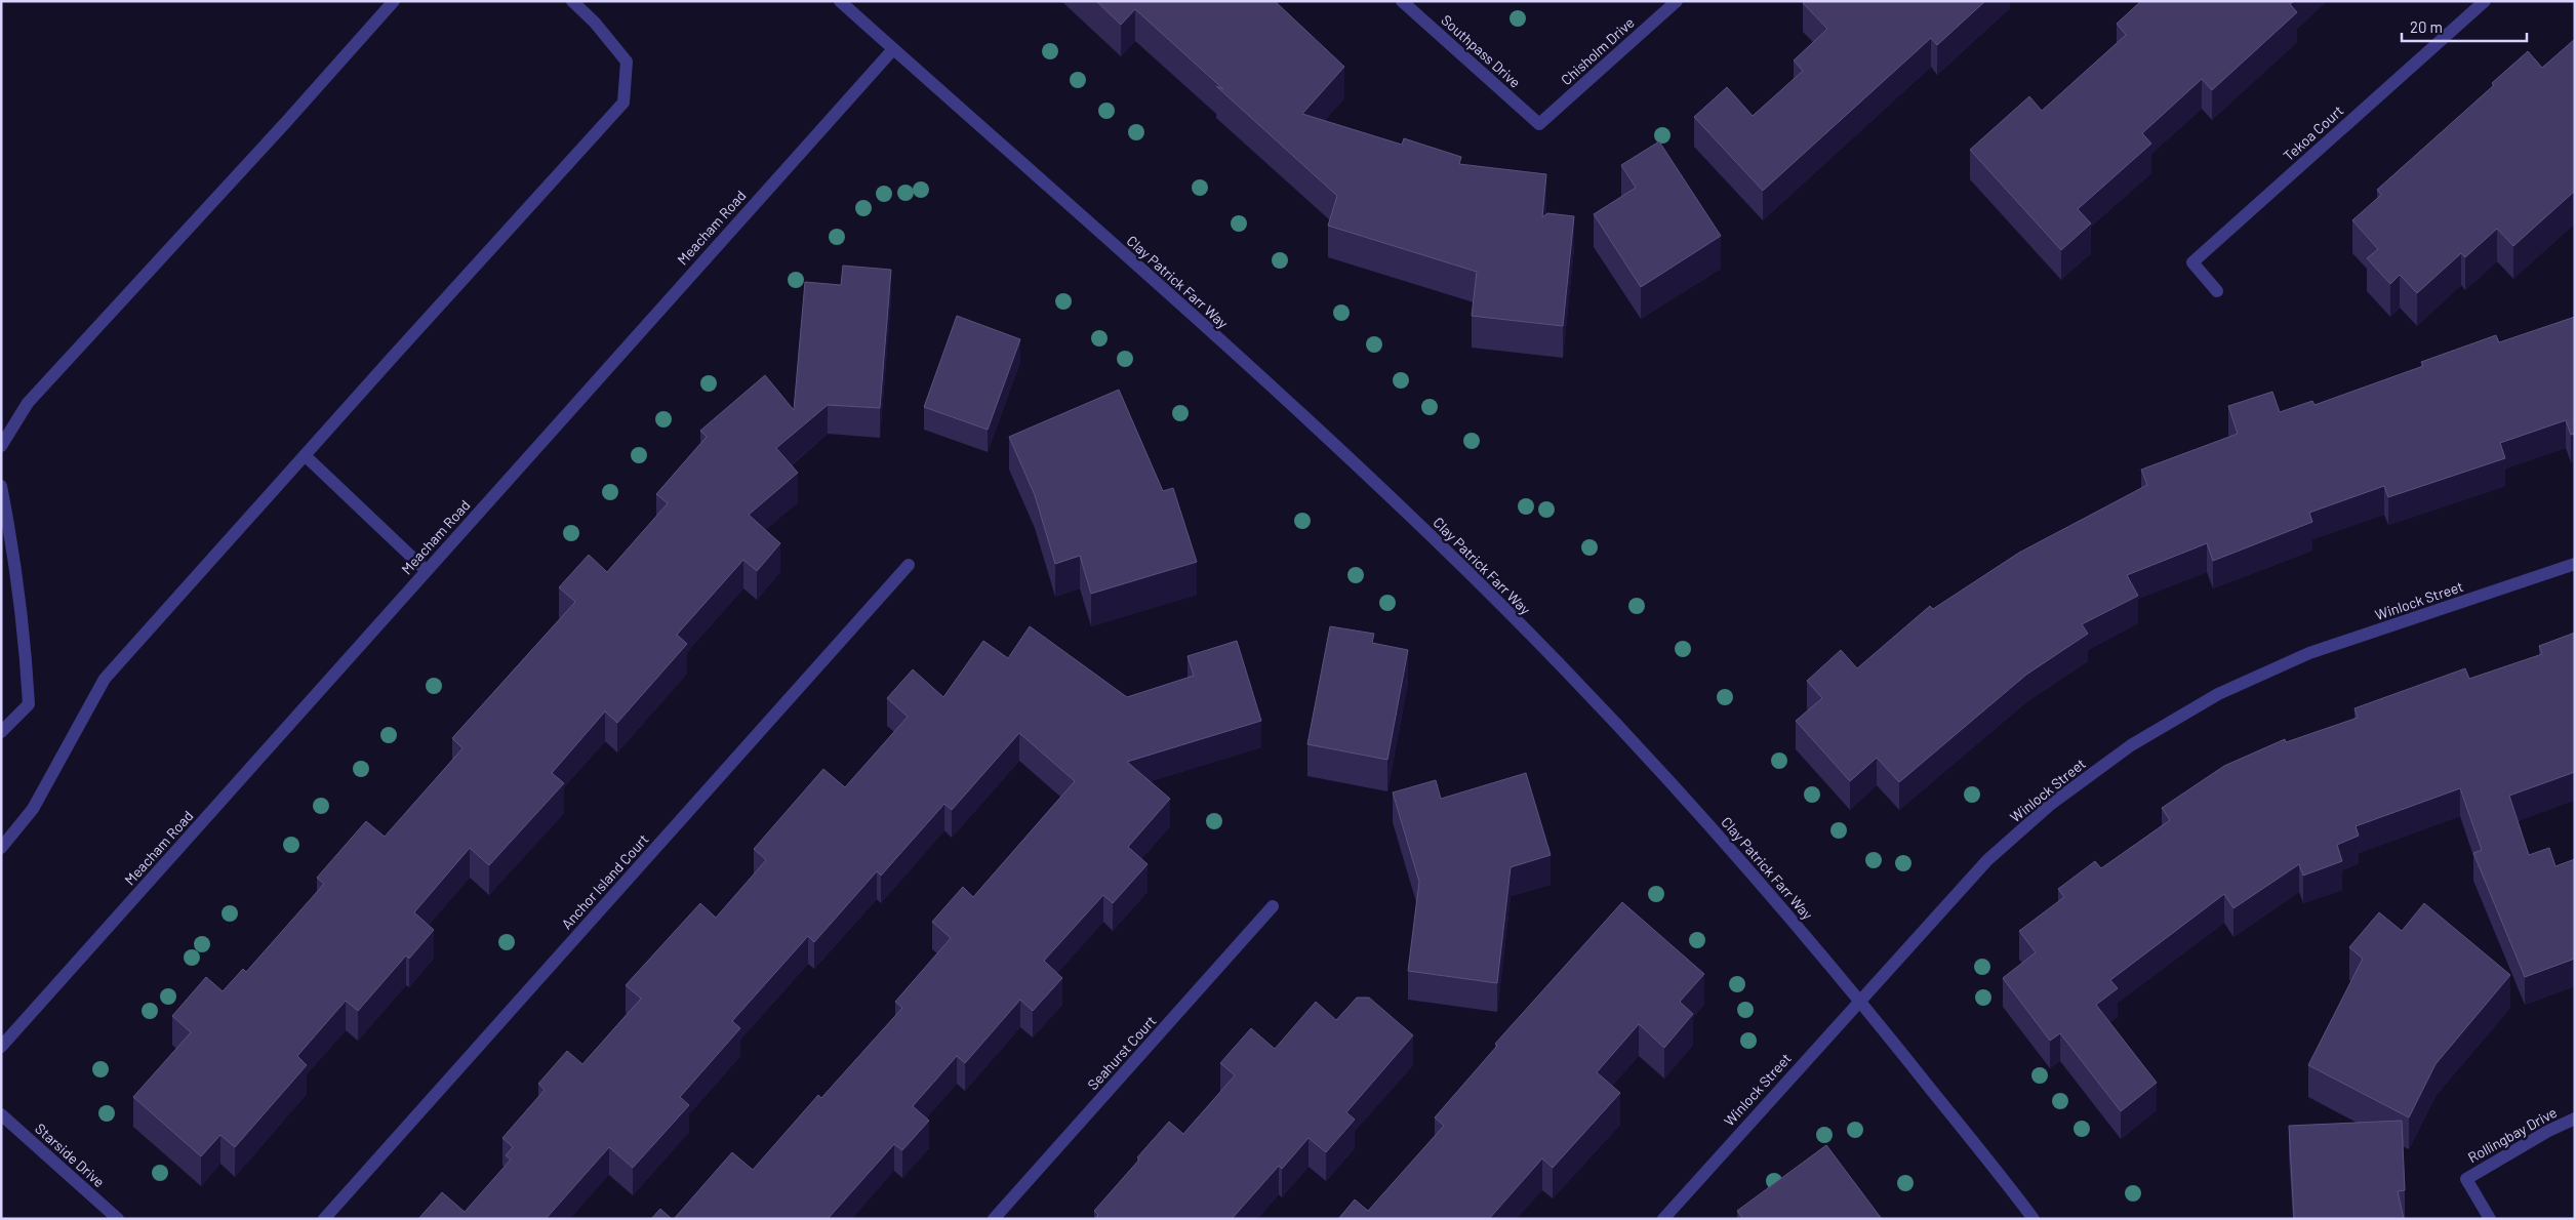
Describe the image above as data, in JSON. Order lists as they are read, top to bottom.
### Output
{
  "streets": {
    "street": [
      "Southpass Drive",
      "Chisholm Drive",
      "Tekoa Court",
      "Meacham Road",
      "Clay Patrick Farr Way",
      "Winlock Street",
      "Anchor Island Court",
      "Seahurst Court",
      "Rollingbay Drive",
      "Starside Drive"
    ]
  },
  "crossings": [
    ["Southpass Drive", "Chisholm Drive"],
    ["Meacham Road", "Clay Patrick Farr Way"],
    ["Clay Patrick Farr Way", "Winlock Street"]
  ],
  "scale_bar": "20 m"
}
